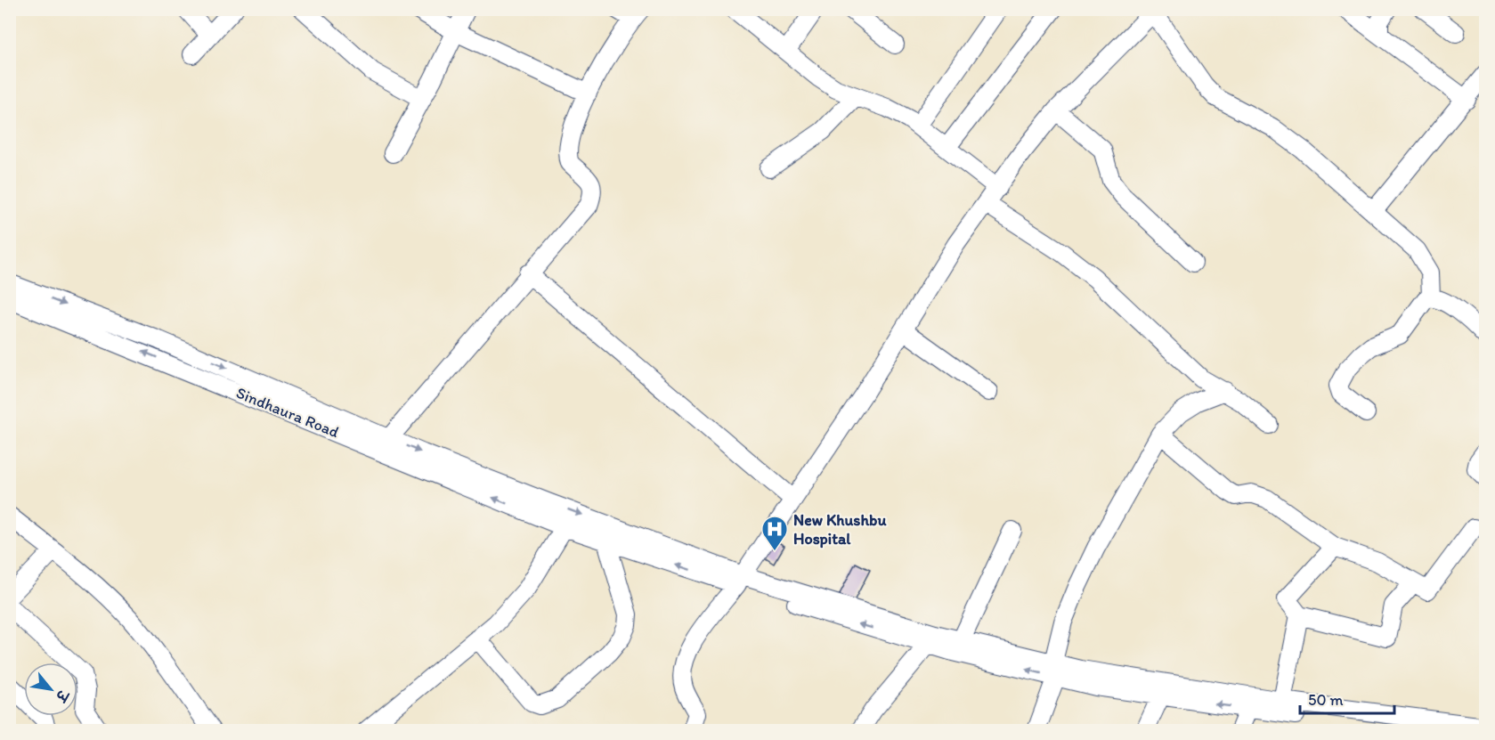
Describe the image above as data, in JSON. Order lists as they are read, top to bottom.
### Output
{
  "streets": {
    "street": ["Sindhaura Road"]
  },
  "places": {
    "hospital": ["New Khushbu Hospital"]
  },
  "scale_bar": "50 m",
  "north": "bottom right"
}
